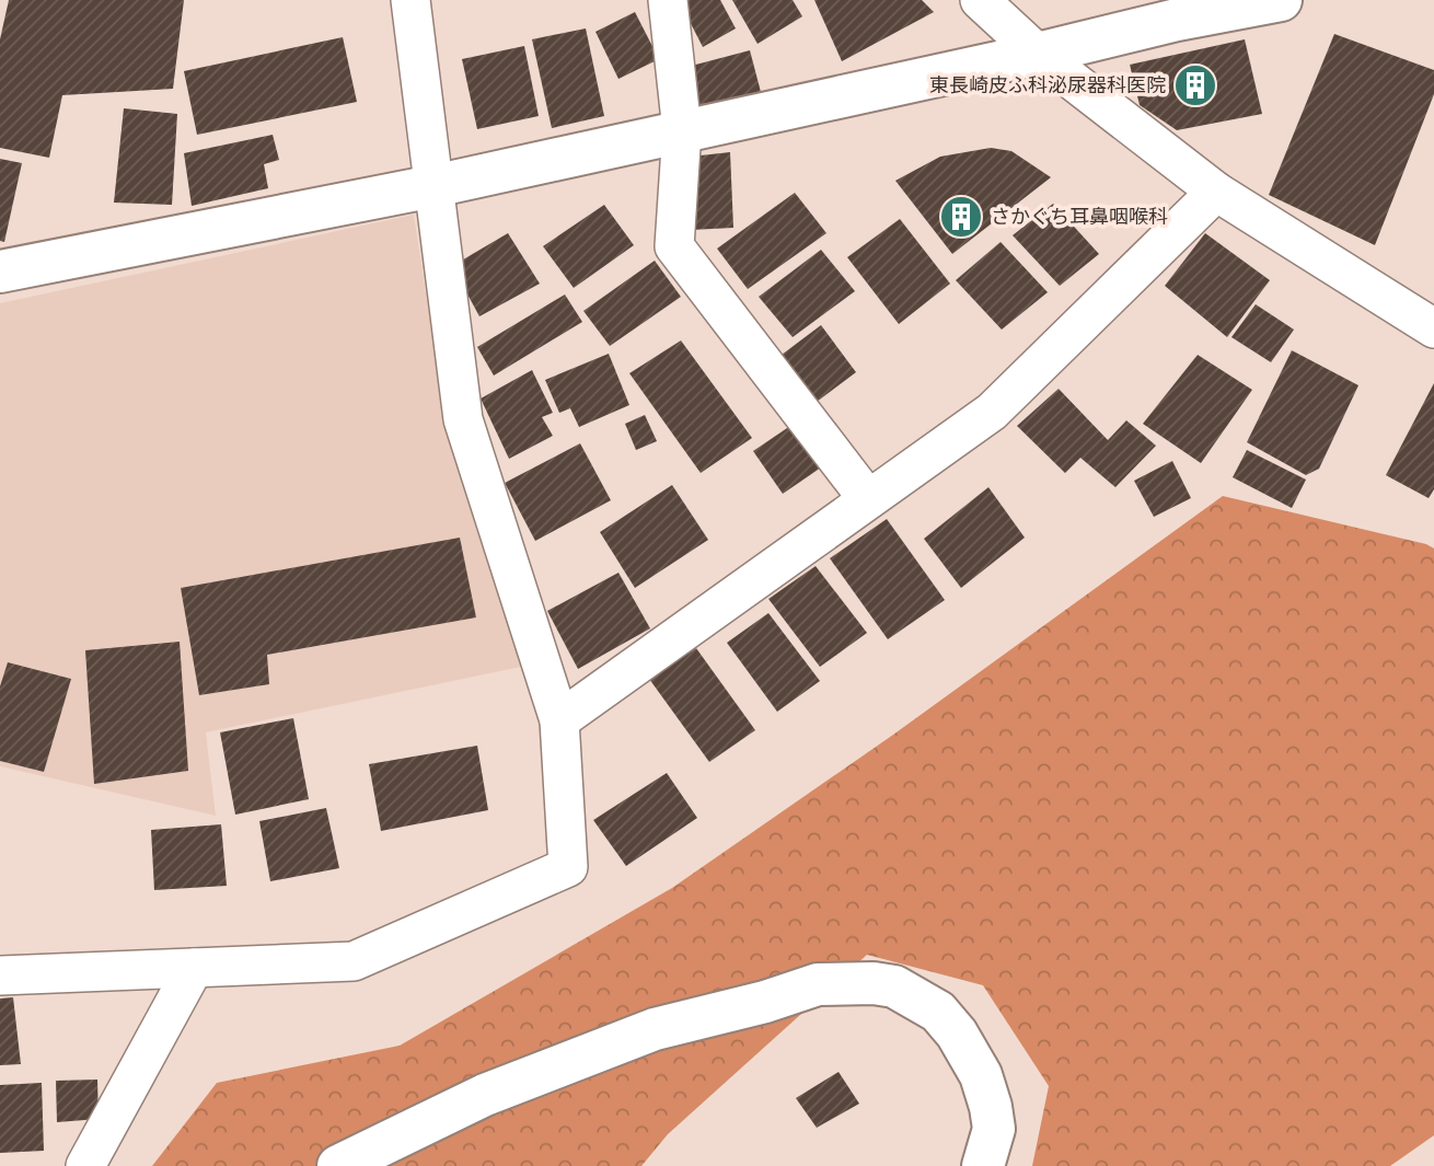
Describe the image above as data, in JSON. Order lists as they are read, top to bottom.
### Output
{
  "places": {
    "building": ["東長崎皮ふ科泌尿器科医院", "さかぐち耳鼻咽喉科"]
  }
}
